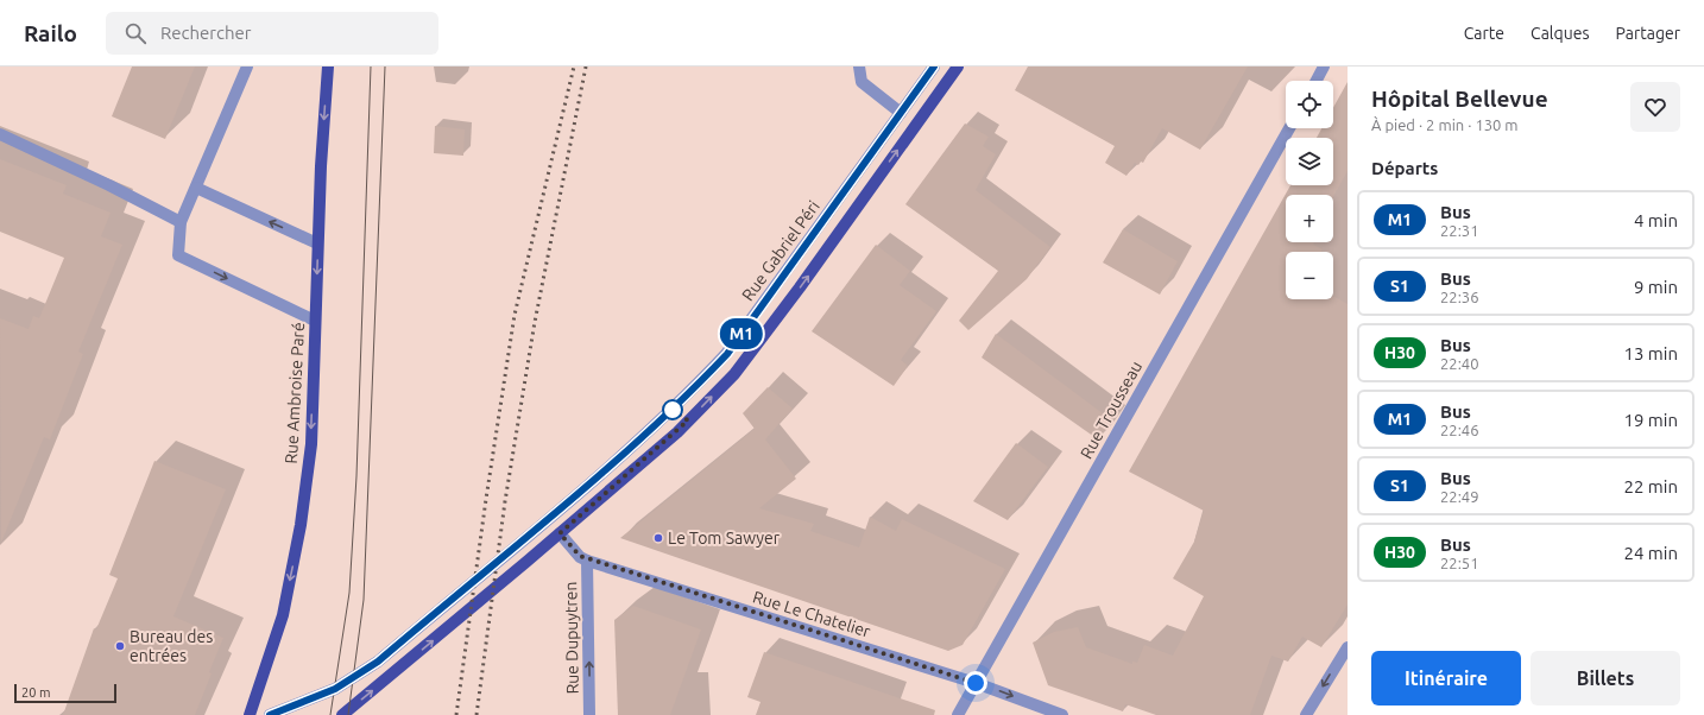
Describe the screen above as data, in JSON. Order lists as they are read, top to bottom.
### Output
{
  "streets": {
    "main road": ["Rue Ambroise Paré"],
    "street": [
      "Rue Gabriel Péri",
      "Rue Trousseau",
      "Rue Le Chatelier",
      "Rue Dupuytren"
    ]
  },
  "crossings": [
    ["Rue Trousseau", "Rue Le Chatelier"],
    ["Rue Le Chatelier", "Rue Dupuytren"]
  ],
  "one_way": ["Rue Ambroise Paré", "Rue Dupuytren"],
  "places": ["Le Tom Sawyer", "Bureau des entrées"],
  "lines": ["bus line M1"],
  "scale_bar": "20 m",
  "page": {
    "header": "Railo",
    "search": "Rechercher",
    "nav": ["Carte", "Calques", "Partager"],
    "on_map": "M1",
    "heading": [
      ["Hôpital Bellevue", "À pied · 2 min · 130 m"],
      "Départs"
    ],
    "map_buttons": ["+", "−"],
    "list": [
      {
        "mark": "M1",
        "name": "Bus",
        "note": "22:31",
        "value": "4 min"
      },
      {
        "mark": "S1",
        "name": "Bus",
        "note": "22:36",
        "value": "9 min"
      },
      {
        "mark": "H30",
        "name": "Bus",
        "note": "22:40",
        "value": "13 min"
      },
      {
        "mark": "M1",
        "name": "Bus",
        "note": "22:46",
        "value": "19 min"
      },
      {
        "mark": "S1",
        "name": "Bus",
        "note": "22:49",
        "value": "22 min"
      },
      {
        "mark": "H30",
        "name": "Bus",
        "note": "22:51",
        "value": "24 min"
      }
    ],
    "buttons": ["Itinéraire", "Billets"],
    "scale": "20 m"
  }
}
